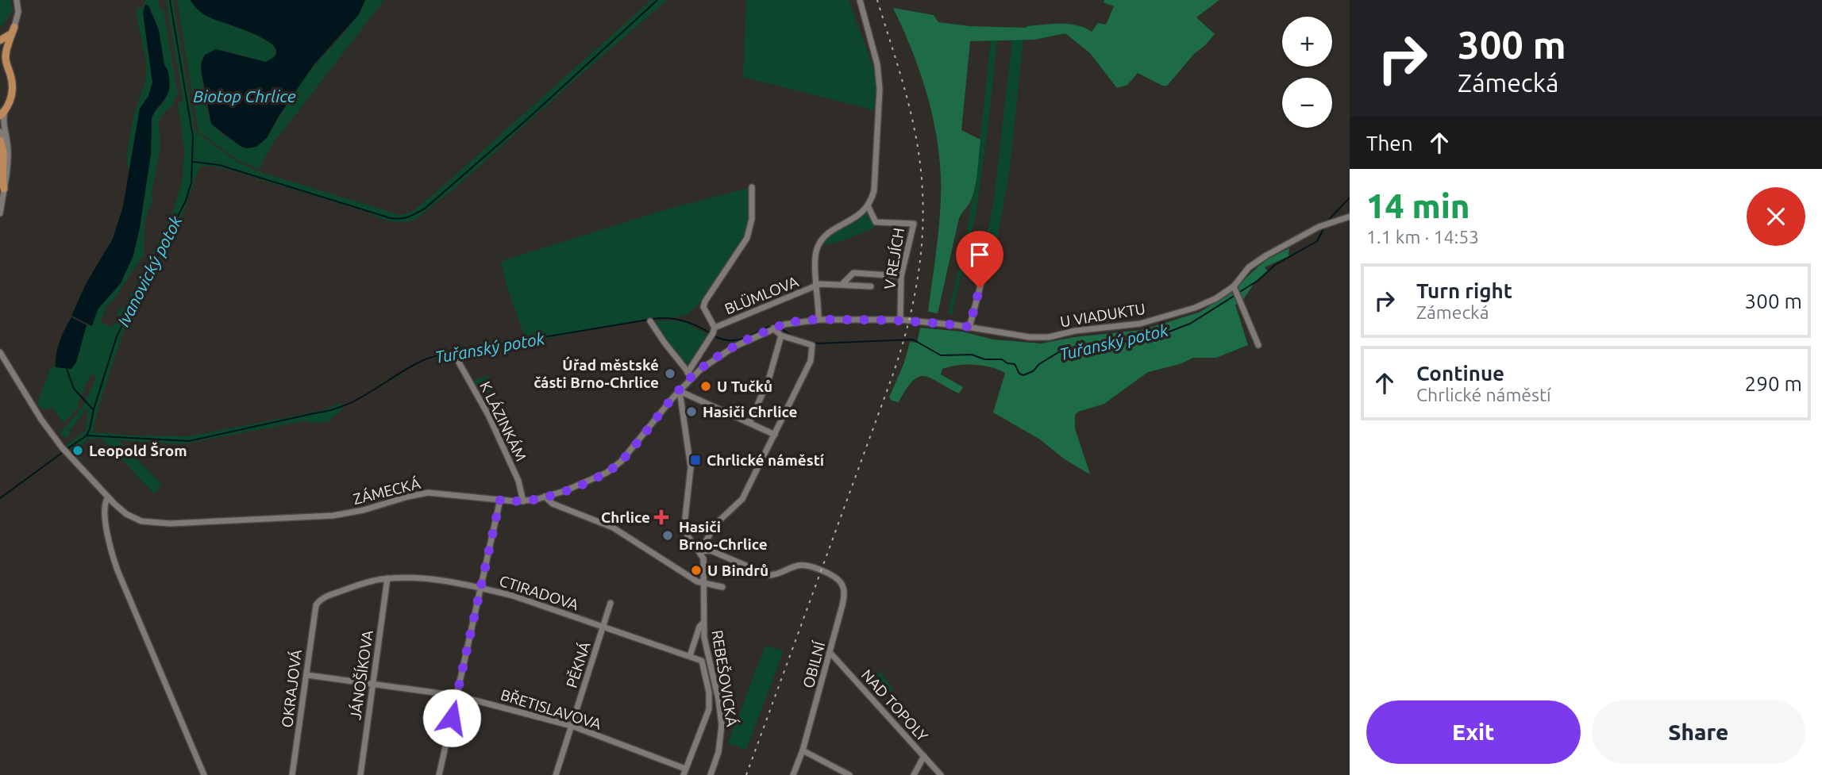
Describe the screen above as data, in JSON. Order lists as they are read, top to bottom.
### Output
{
  "streets": {
    "street": [
      "V REJÍCH",
      "BLÜMLOVA",
      "U VIADUKTU",
      "K LÁZINKÁM",
      "ZÁMECKÁ",
      "CTIRADOVA",
      "PĚKNÁ",
      "OBILNÍ",
      "JÁNOŠÍKOVA",
      "REBEŠOVICKÁ",
      "OKRAJOVÁ",
      "NAD TOPOLY",
      "BŘETISLAVOVA"
    ]
  },
  "crossings": [
    ["V REJÍCH", "U VIADUKTU"],
    ["K LÁZINKÁM", "ZÁMECKÁ"],
    ["ZÁMECKÁ", "REBEŠOVICKÁ"],
    ["CTIRADOVA", "PĚKNÁ"],
    ["CTIRADOVA", "JÁNOŠÍKOVA"],
    ["CTIRADOVA", "OKRAJOVÁ"],
    ["PĚKNÁ", "BŘETISLAVOVA"],
    ["OBILNÍ", "REBEŠOVICKÁ"],
    ["OBILNÍ", "NAD TOPOLY"],
    ["JÁNOŠÍKOVA", "BŘETISLAVOVA"],
    ["OKRAJOVÁ", "BŘETISLAVOVA"]
  ],
  "water": ["Biotop Chrlice", "Ivanovický potok", "Tuřanský potok"],
  "places": {
    "other": [
      "Úřad městské části Brno-Chrlice",
      "U Tučků",
      "Hasiči Chrlice",
      "Leopold Šrom",
      "Hasiči Brno-Chrlice",
      "U Bindrů"
    ],
    "transit": ["Chrlické náměstí"],
    "health": ["Chrlice"]
  },
  "page": {
    "turn": ["300 m", "Zámecká"],
    "map_buttons": ["+", "−"],
    "then": "Then",
    "heading": ["14 min", "1.1 km · 14:53"],
    "list": [
      {
        "name": "Turn right",
        "note": "Zámecká",
        "value": "300 m"
      },
      {
        "name": "Continue",
        "note": "Chrlické náměstí",
        "value": "290 m"
      }
    ],
    "buttons": ["Exit", "Share"]
  }
}
